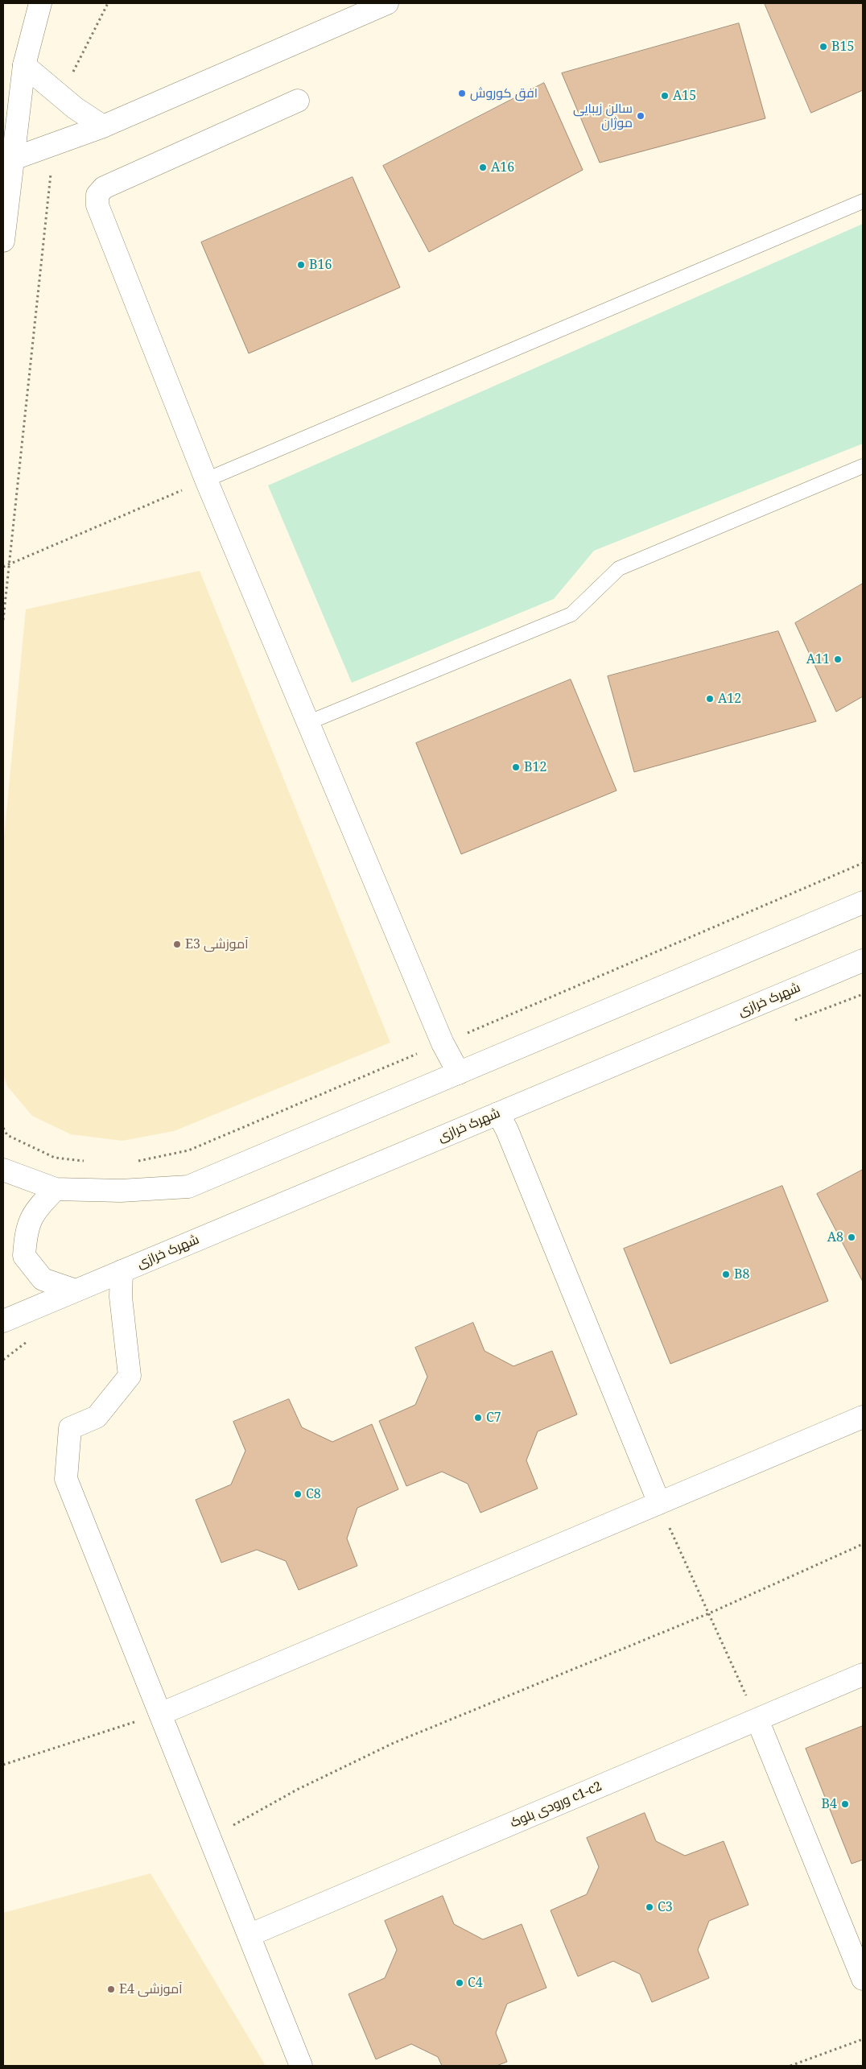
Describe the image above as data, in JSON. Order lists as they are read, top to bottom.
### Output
{
  "streets": {
    "street": ["شهرک خرازی", "ورودی بلوک c1-c2"]
  },
  "places": [
    "B15",
    "افق کوروش",
    "A15",
    "سالن زیبایی موژان",
    "A16",
    "B16",
    "A11",
    "A12",
    "B12",
    "E3 آموزشی",
    "A8",
    "B8",
    "C7",
    "C8",
    "B4",
    "C3",
    "C4",
    "E4 آموزشی"
  ]
}
